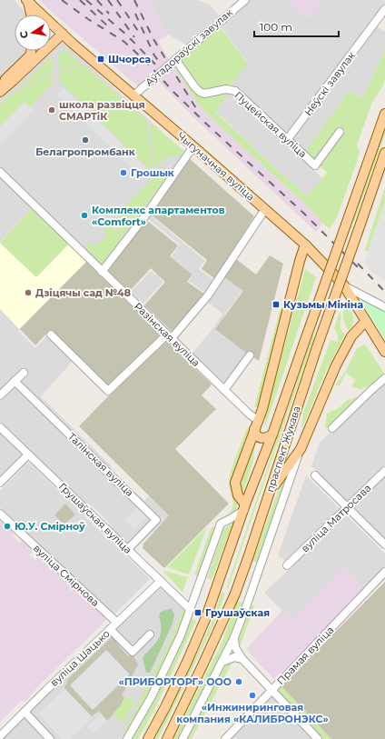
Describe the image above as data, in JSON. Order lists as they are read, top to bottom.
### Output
{
  "streets": {
    "main road": ["Чыгуначная вуліца", "праспект Жукава"],
    "street": [
      "Аўтадораўскі завулак",
      "Неўскі завулак",
      "Пуцейская вуліца",
      "Разінская вуліца",
      "Талінская вуліца",
      "Грушаўская вуліца",
      "вуліца Матросава",
      "вуліца Смірнова",
      "Прамая вуліца",
      "вуліца Шацько"
    ]
  },
  "crossings": [
    ["Аўтадораўскі завулак", "Пуцейская вуліца"],
    ["Аўтадораўскі завулак", "Чыгуначная вуліца"],
    ["Неўскі завулак", "Пуцейская вуліца"],
    ["Талінская вуліца", "Грушаўская вуліца"],
    ["Грушаўская вуліца", "вуліца Шацько"],
    ["вуліца Смірнова", "вуліца Шацько"]
  ],
  "places": {
    "transit": ["Шчорса", "Кузьмы Мініна", "Грушаўская"],
    "other": [
      "школа развіцця СМАРТіК",
      "Белагропромбанк",
      "Грошык",
      "Комплекс апартаментов «Comfort»",
      "Дзіцячы сад №48",
      "Ю.У. Смірноў",
      "«ПРИБОРТОРГ» ООО",
      "«Инжиниринговая компания «КАЛИБРОНЭКС»"
    ]
  },
  "scale_bar": "100 m",
  "north": "left"
}
